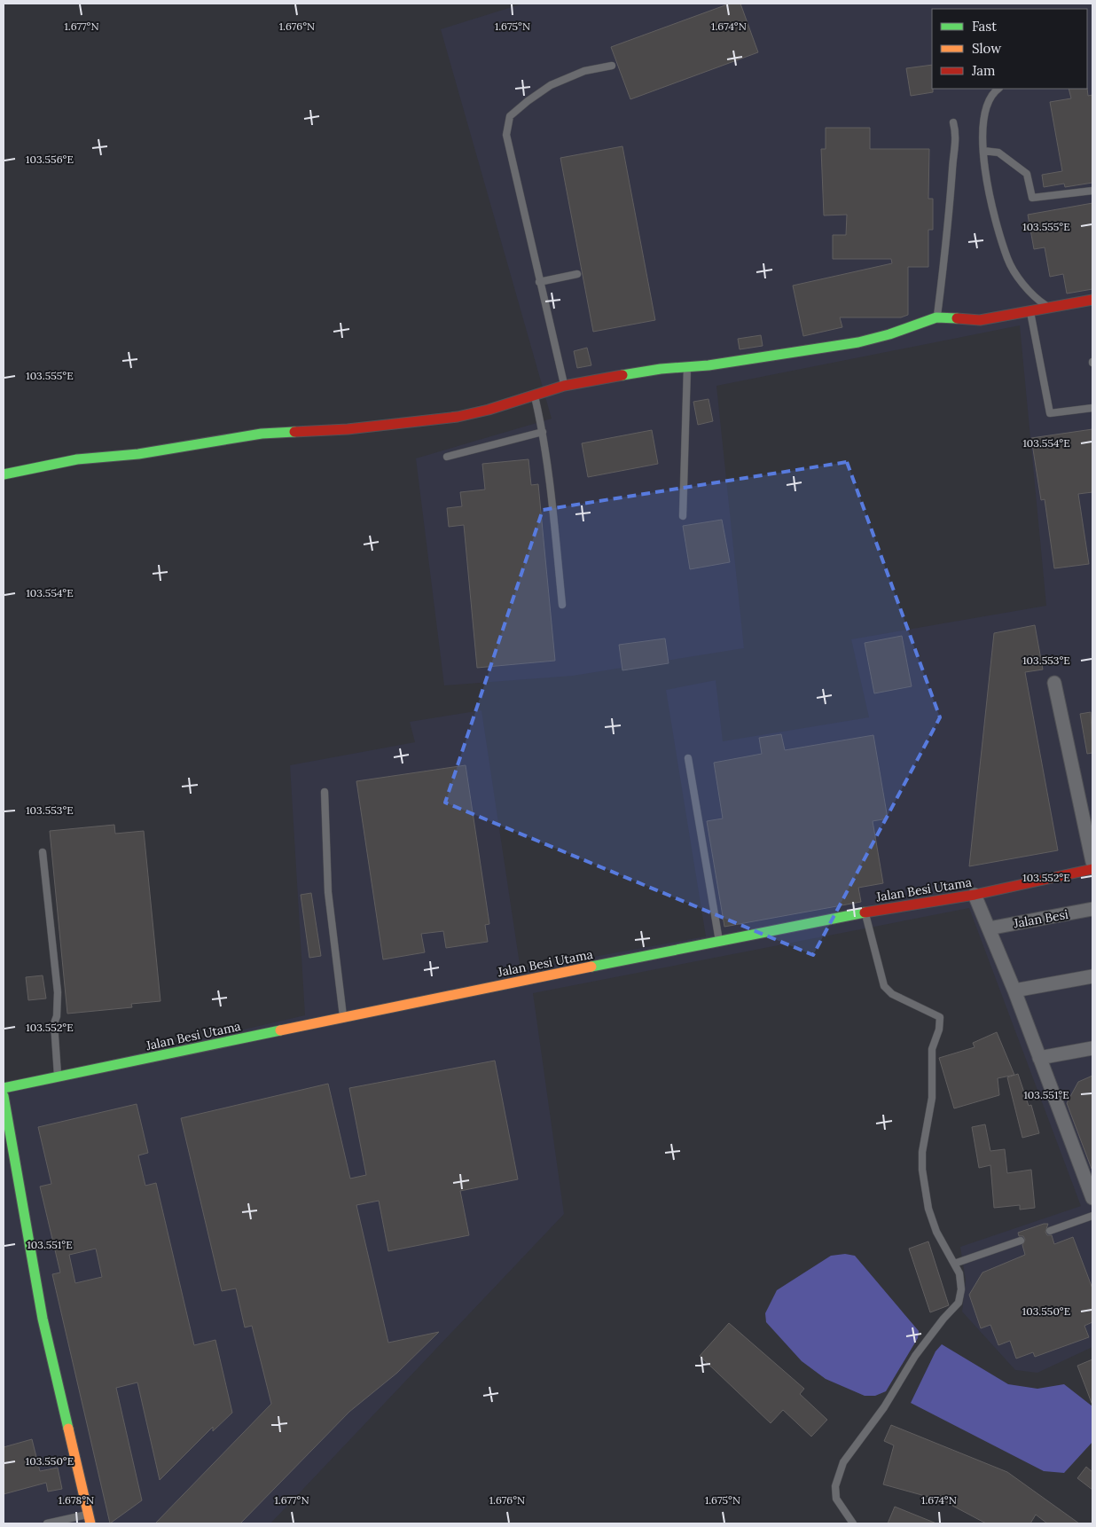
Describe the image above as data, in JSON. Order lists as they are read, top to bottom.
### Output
{
  "streets": {
    "street": ["Jalan Besi Utama", "Jalan Besi"]
  },
  "legend": ["Fast", "Slow", "Jam"],
  "coordinates": [
    "1.677°N",
    "1.676°N",
    "1.675°N",
    "1.674°N",
    "103.556°E",
    "103.555°E",
    "103.554°E",
    "103.553°E",
    "103.552°E",
    "103.551°E",
    "103.550°E",
    "1.678°N"
  ]
}
